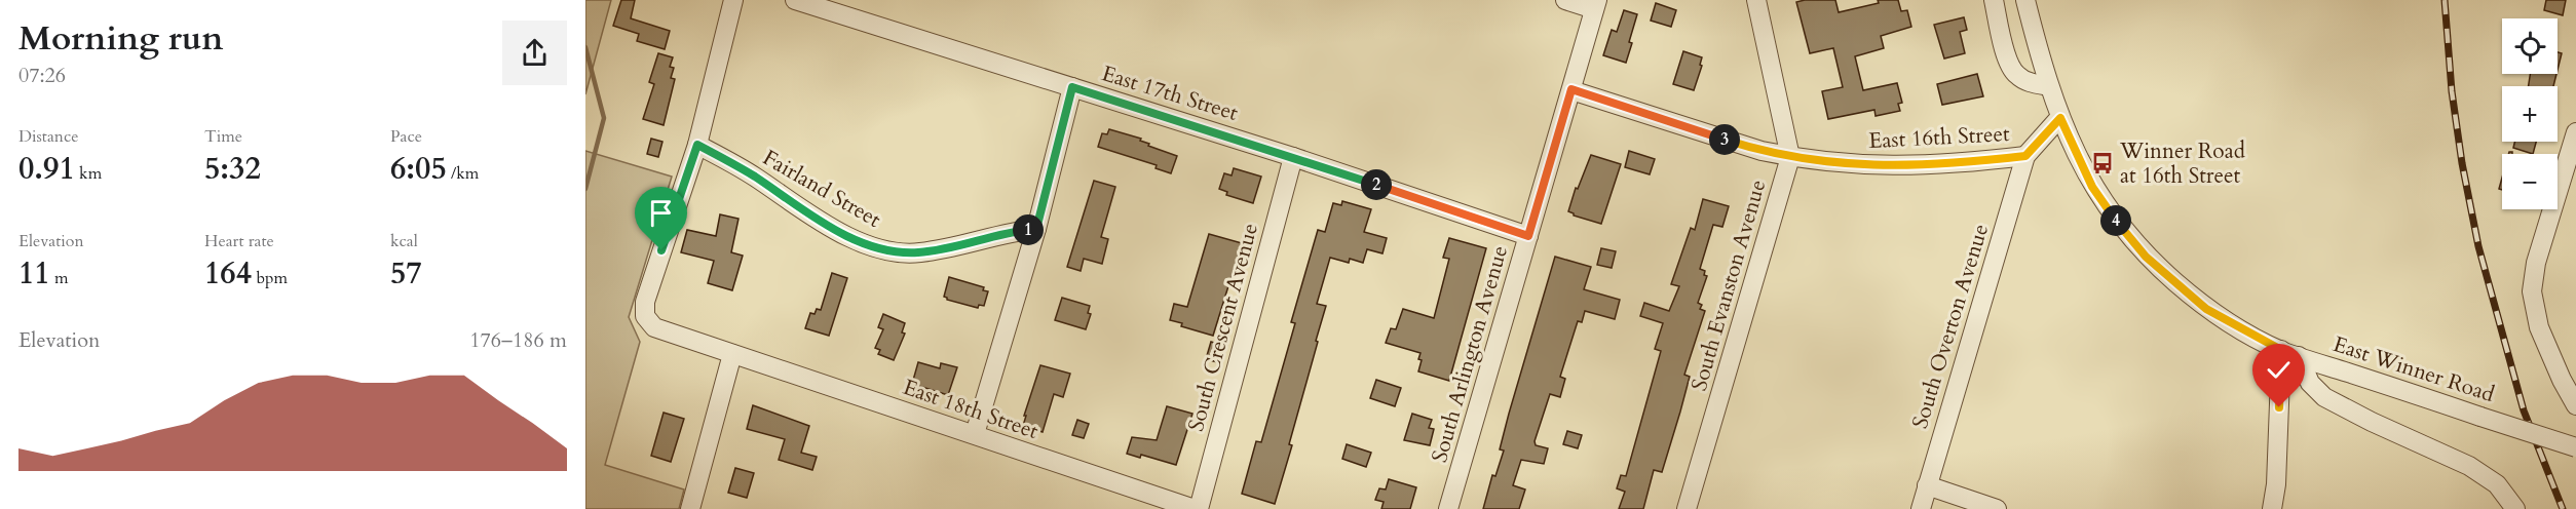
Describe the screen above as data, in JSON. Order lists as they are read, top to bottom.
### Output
{
  "streets": {
    "street": [
      "East 17th Street",
      "East 16th Street",
      "Fairland Street",
      "South Evanston Avenue",
      "South Overton Avenue",
      "South Crescent Avenue",
      "South Arlington Avenue",
      "East Winner Road",
      "East 18th Street"
    ]
  },
  "crossings": [
    ["East 17th Street", "South Crescent Avenue"],
    ["East 17th Street", "South Arlington Avenue"],
    ["East 16th Street", "South Evanston Avenue"],
    ["East 16th Street", "South Overton Avenue"],
    ["East 16th Street", "South Arlington Avenue"],
    ["Fairland Street", "East 18th Street"],
    ["South Crescent Avenue", "East 18th Street"]
  ],
  "places": {
    "bus stop": ["Winner Road at 16th Street"]
  },
  "page": {
    "heading": ["Morning run", "07:26"],
    "map_buttons": ["+", "−"],
    "stats": [
      ["Distance", "0.91 km"],
      ["Time", "5:32"],
      ["Pace", "6:05 /km"],
      ["Elevation", "11 m"],
      ["Heart rate", "164 bpm"],
      ["kcal", "57"]
    ],
    "pins": [
      "3",
      "2",
      "4",
      "1"
    ],
    "chart": ["Elevation", "176–186 m"]
  }
}
